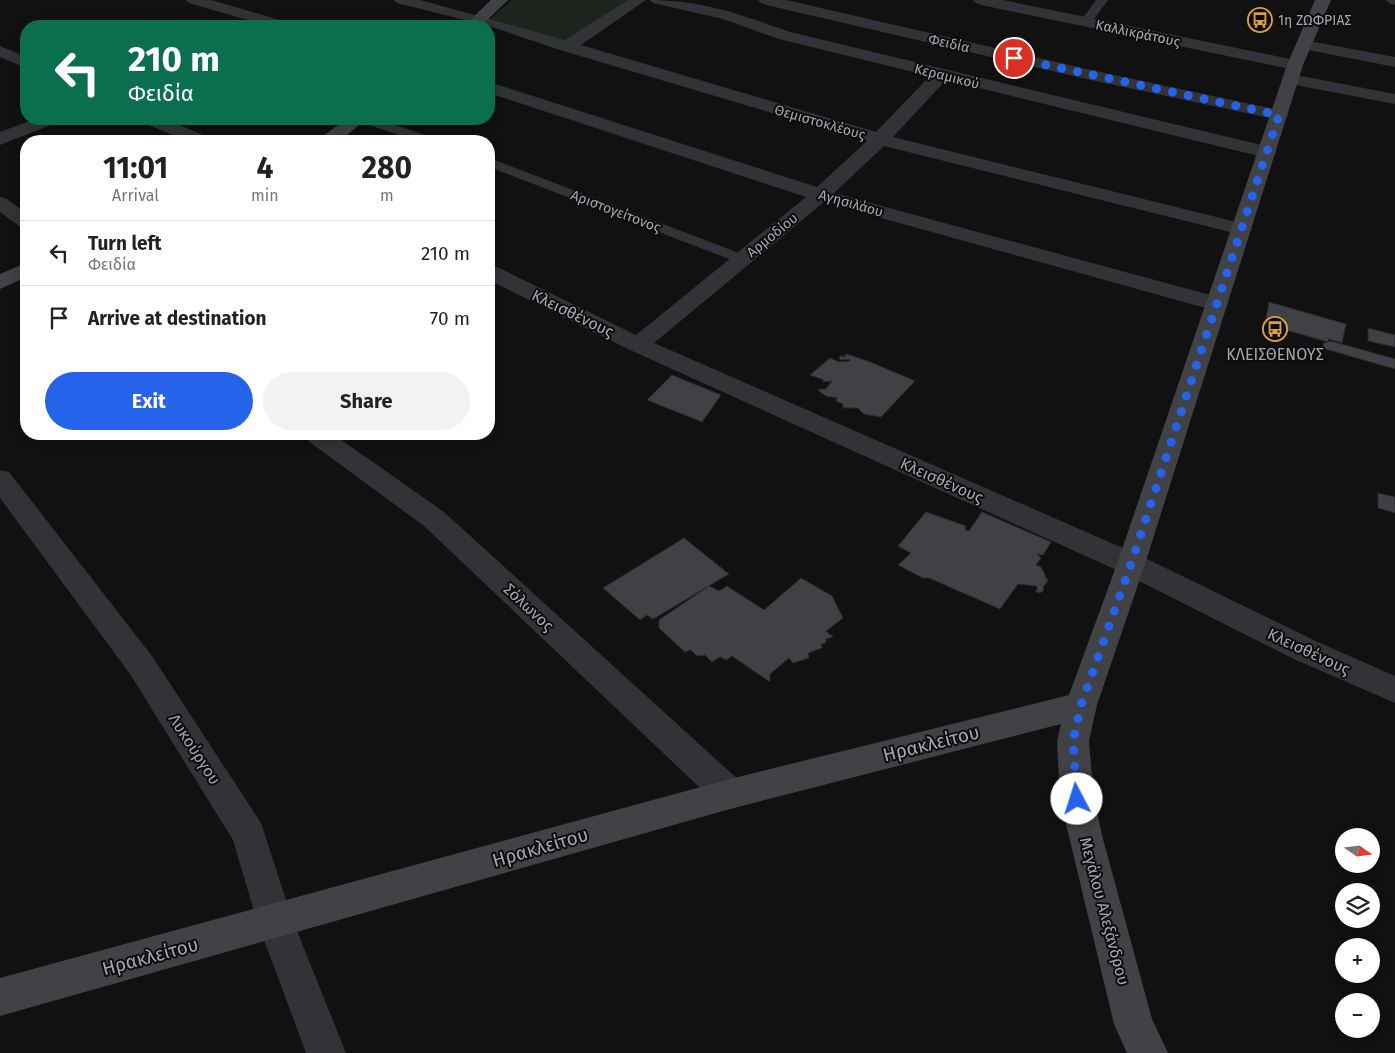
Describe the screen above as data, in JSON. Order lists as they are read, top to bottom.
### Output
{
  "streets": {
    "main road": ["Ηρακλείτου", "Μεγάλου Αλεξάνδρου"],
    "street": [
      "Καλλικράτους",
      "Φειδία",
      "Κεραμικού",
      "Θεμιστοκλέους",
      "Αγησιλάου",
      "Αρμοδίου",
      "Κλεισθένους",
      "Σόλωνος",
      "Λυκούργου"
    ],
    "lane": ["Αριστογείτονος"]
  },
  "crossings": [
    ["Καλλικράτους", "Μεγάλου Αλεξάνδρου"],
    ["Φειδία", "Μεγάλου Αλεξάνδρου"],
    ["Κεραμικού", "Αρμοδίου"],
    ["Κεραμικού", "Μεγάλου Αλεξάνδρου"],
    ["Θεμιστοκλέους", "Αρμοδίου"],
    ["Θεμιστοκλέους", "Μεγάλου Αλεξάνδρου"],
    ["Αγησιλάου", "Αρμοδίου"],
    ["Αγησιλάου", "Μεγάλου Αλεξάνδρου"],
    ["Αριστογείτονος", "Αρμοδίου"],
    ["Αρμοδίου", "Κλεισθένους"],
    ["Κλεισθένους", "Μεγάλου Αλεξάνδρου"],
    ["Σόλωνος", "Ηρακλείτου"],
    ["Ηρακλείτου", "Λυκούργου"],
    ["Ηρακλείτου", "Μεγάλου Αλεξάνδρου"]
  ],
  "places": {
    "bus stop": ["1η ΖΩΦΡΙΑΣ", "ΚΛΕΙΣΘΕΝΟΥΣ"]
  },
  "north": "right",
  "page": {
    "turn": ["210 m", "Φειδία"],
    "eta": [
      "11:01",
      "Arrival",
      "4",
      "min",
      "280",
      "m"
    ],
    "list": [
      {
        "name": "Turn left",
        "note": "Φειδία",
        "value": "210 m"
      },
      {
        "name": "Arrive at destination",
        "value": "70 m"
      }
    ],
    "buttons": ["Exit", "Share"],
    "map_buttons": ["+", "−"]
  }
}
